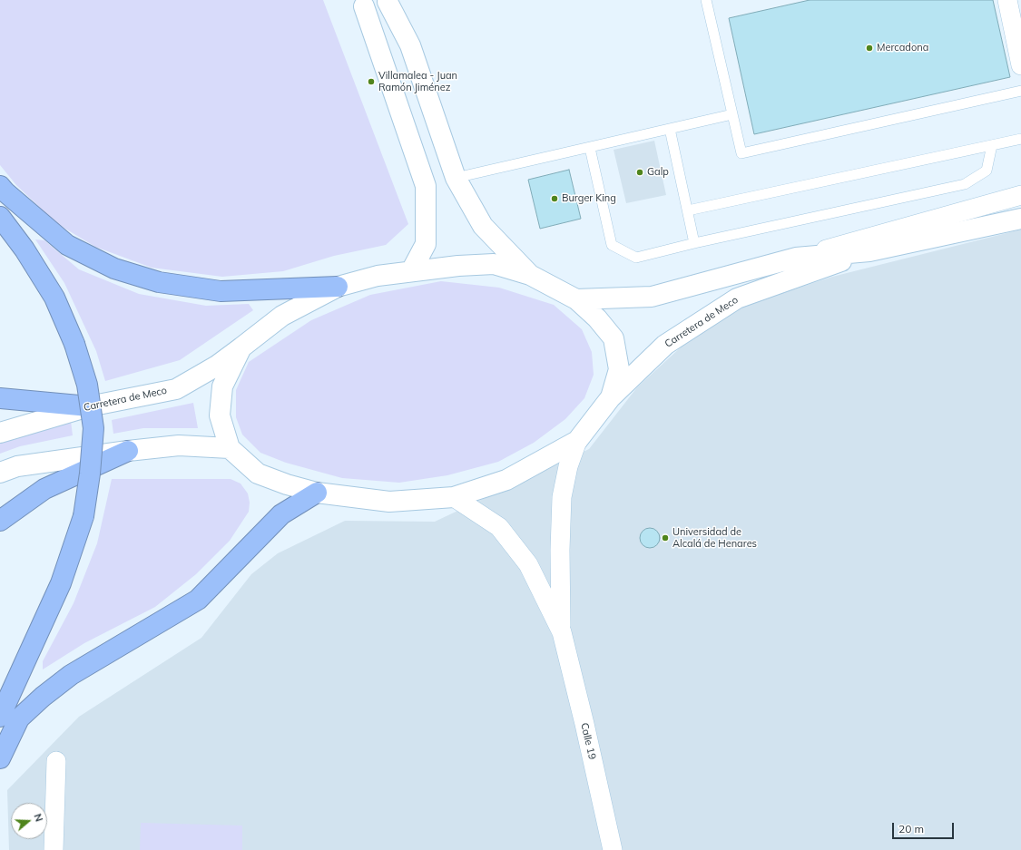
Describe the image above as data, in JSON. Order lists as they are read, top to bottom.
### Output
{
  "streets": {
    "street": ["Carretera de Meco", "Calle 19"]
  },
  "places": [
    "Mercadona",
    "Villamalea - Juan Ramón Jiménez",
    "Galp",
    "Burger King",
    "Universidad de Alcalá de Henares"
  ],
  "scale_bar": "20 m",
  "north": "right"
}
